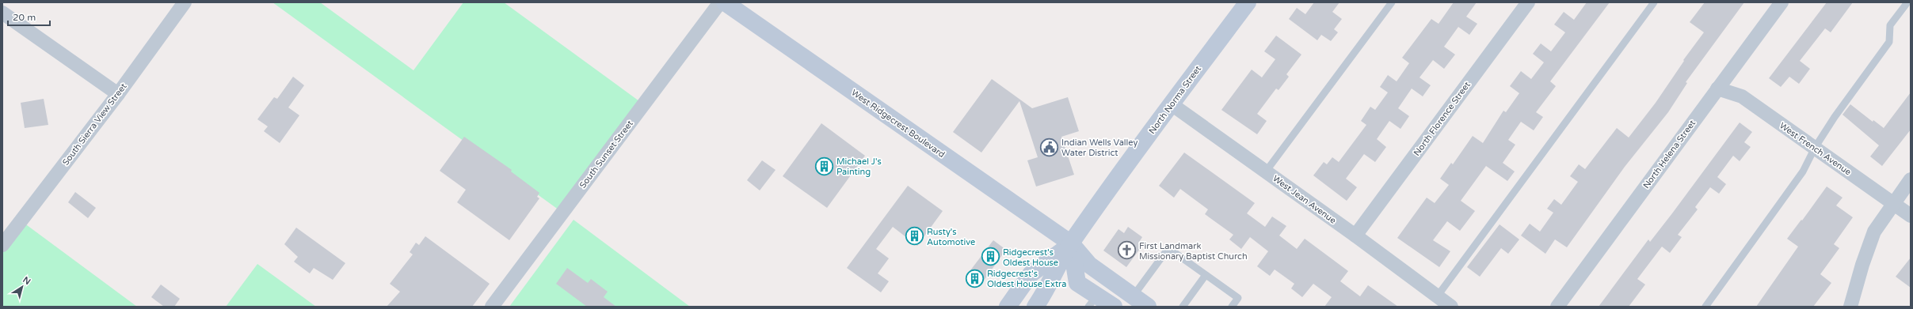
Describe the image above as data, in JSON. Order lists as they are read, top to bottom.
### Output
{
  "streets": {
    "main road": ["North Norma Street", "West Ridgecrest Boulevard"],
    "street": [
      "North Florence Street",
      "South Sierra View Street",
      "West French Avenue",
      "South Sunset Street",
      "North Helena Street",
      "West Jean Avenue"
    ]
  },
  "crossings": [
    ["North Norma Street", "West Ridgecrest Boulevard"],
    ["North Norma Street", "West Jean Avenue"],
    ["North Florence Street", "West Jean Avenue"],
    ["West French Avenue", "North Helena Street"]
  ],
  "places": {
    "public building": ["Indian Wells Valley Water District"],
    "building": [
      "Michael J's Painting",
      "Rusty's Automotive",
      "Ridgecrest's Oldest House",
      "Ridgecrest's Oldest House Extra"
    ],
    "church": ["First Landmark Missionary Baptist Church"]
  },
  "scale_bar": "20 m",
  "north": "top right"
}
